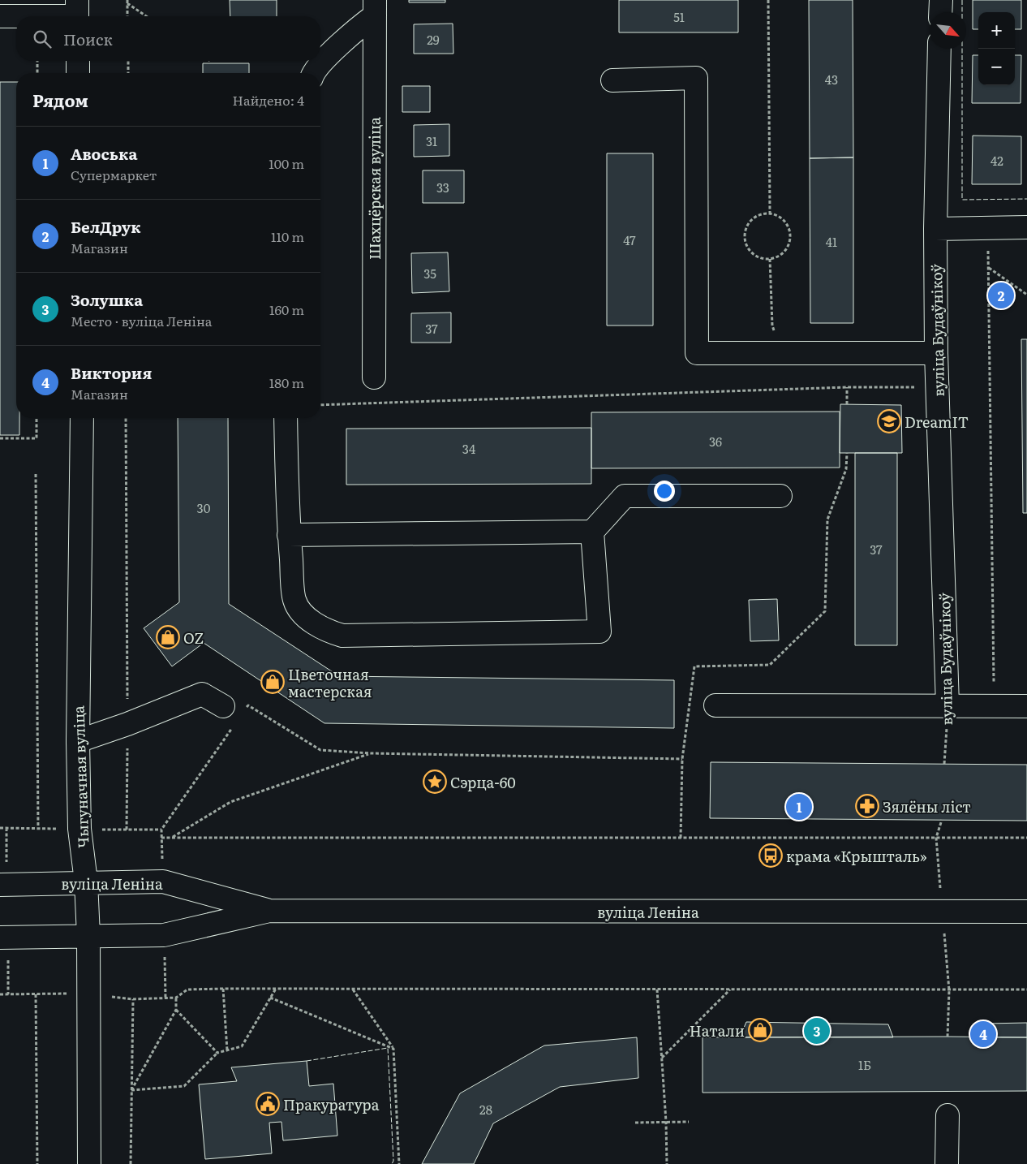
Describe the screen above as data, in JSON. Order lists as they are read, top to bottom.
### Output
{
  "streets": {
    "main road": [
      "Шахцёрская вуліца",
      "вуліца Будаўнікоў",
      "Чыгуначная вуліца",
      "вуліца Леніна"
    ]
  },
  "crossings": [
    ["Чыгуначная вуліца", "вуліца Леніна"]
  ],
  "places": {
    "school or university": ["DreamIT"],
    "shop": ["OZ", "Цветочная мастерская", "Натали"],
    "place": ["Сэрца-60"],
    "pharmacy": ["Зялёны ліст"],
    "bus stop": ["крама «Крышталь»"],
    "public building": ["Пракуратура"]
  },
  "house_numbers": [
    "51",
    "29",
    "43",
    "31",
    "42",
    "33",
    "47",
    "41",
    "35",
    "37",
    "36",
    "34",
    "30",
    "37",
    "1Б",
    "28"
  ],
  "north": "bottom right",
  "page": {
    "map_buttons": ["+", "−"],
    "search": "Поиск",
    "heading": ["Рядом", "Найдено: 4"],
    "list": [
      {
        "mark": "1",
        "name": "Авоська",
        "note": "Супермаркет",
        "value": "100 m"
      },
      {
        "mark": "2",
        "name": "БелДрук",
        "note": "Магазин",
        "value": "110 m"
      },
      {
        "mark": "3",
        "name": "Золушка",
        "note": "Место · вуліца Леніна",
        "value": "160 m"
      },
      {
        "mark": "4",
        "name": "Виктория",
        "note": "Магазин",
        "value": "180 m"
      }
    ],
    "pins": [
      "2",
      "1",
      "3",
      "4"
    ]
  }
}
